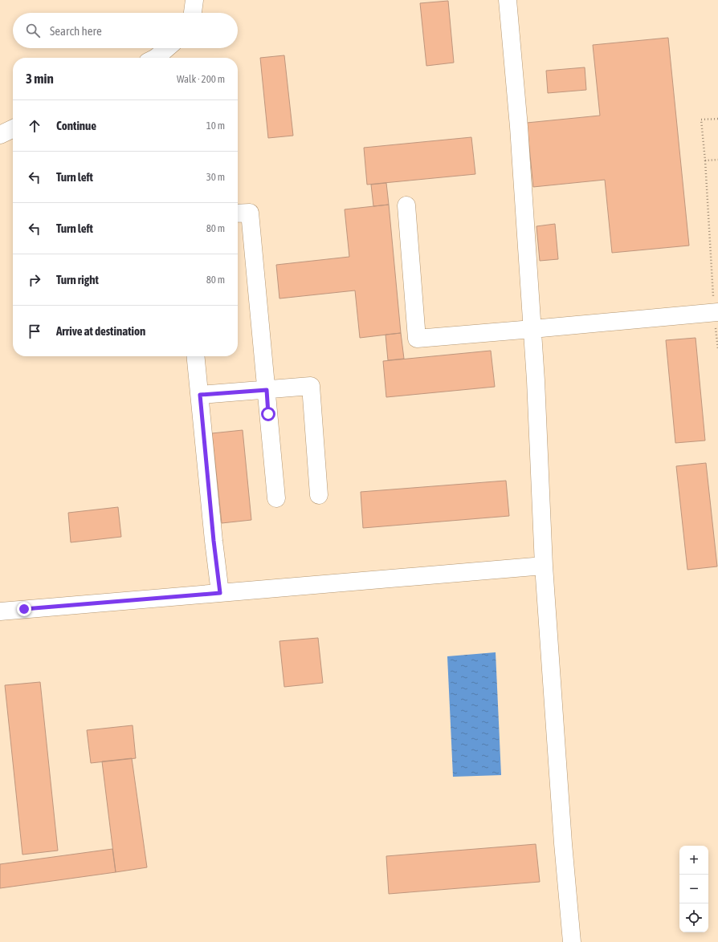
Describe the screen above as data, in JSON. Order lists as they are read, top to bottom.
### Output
{
  "page": {
    "search": "Search here",
    "heading": ["3 min", "Walk · 200 m"],
    "list": [
      ["Continue", "10 m"],
      ["Turn left", "30 m"],
      ["Turn left", "80 m"],
      ["Turn right", "80 m"],
      "Arrive at destination"
    ],
    "map_buttons": ["+", "−"]
  }
}
